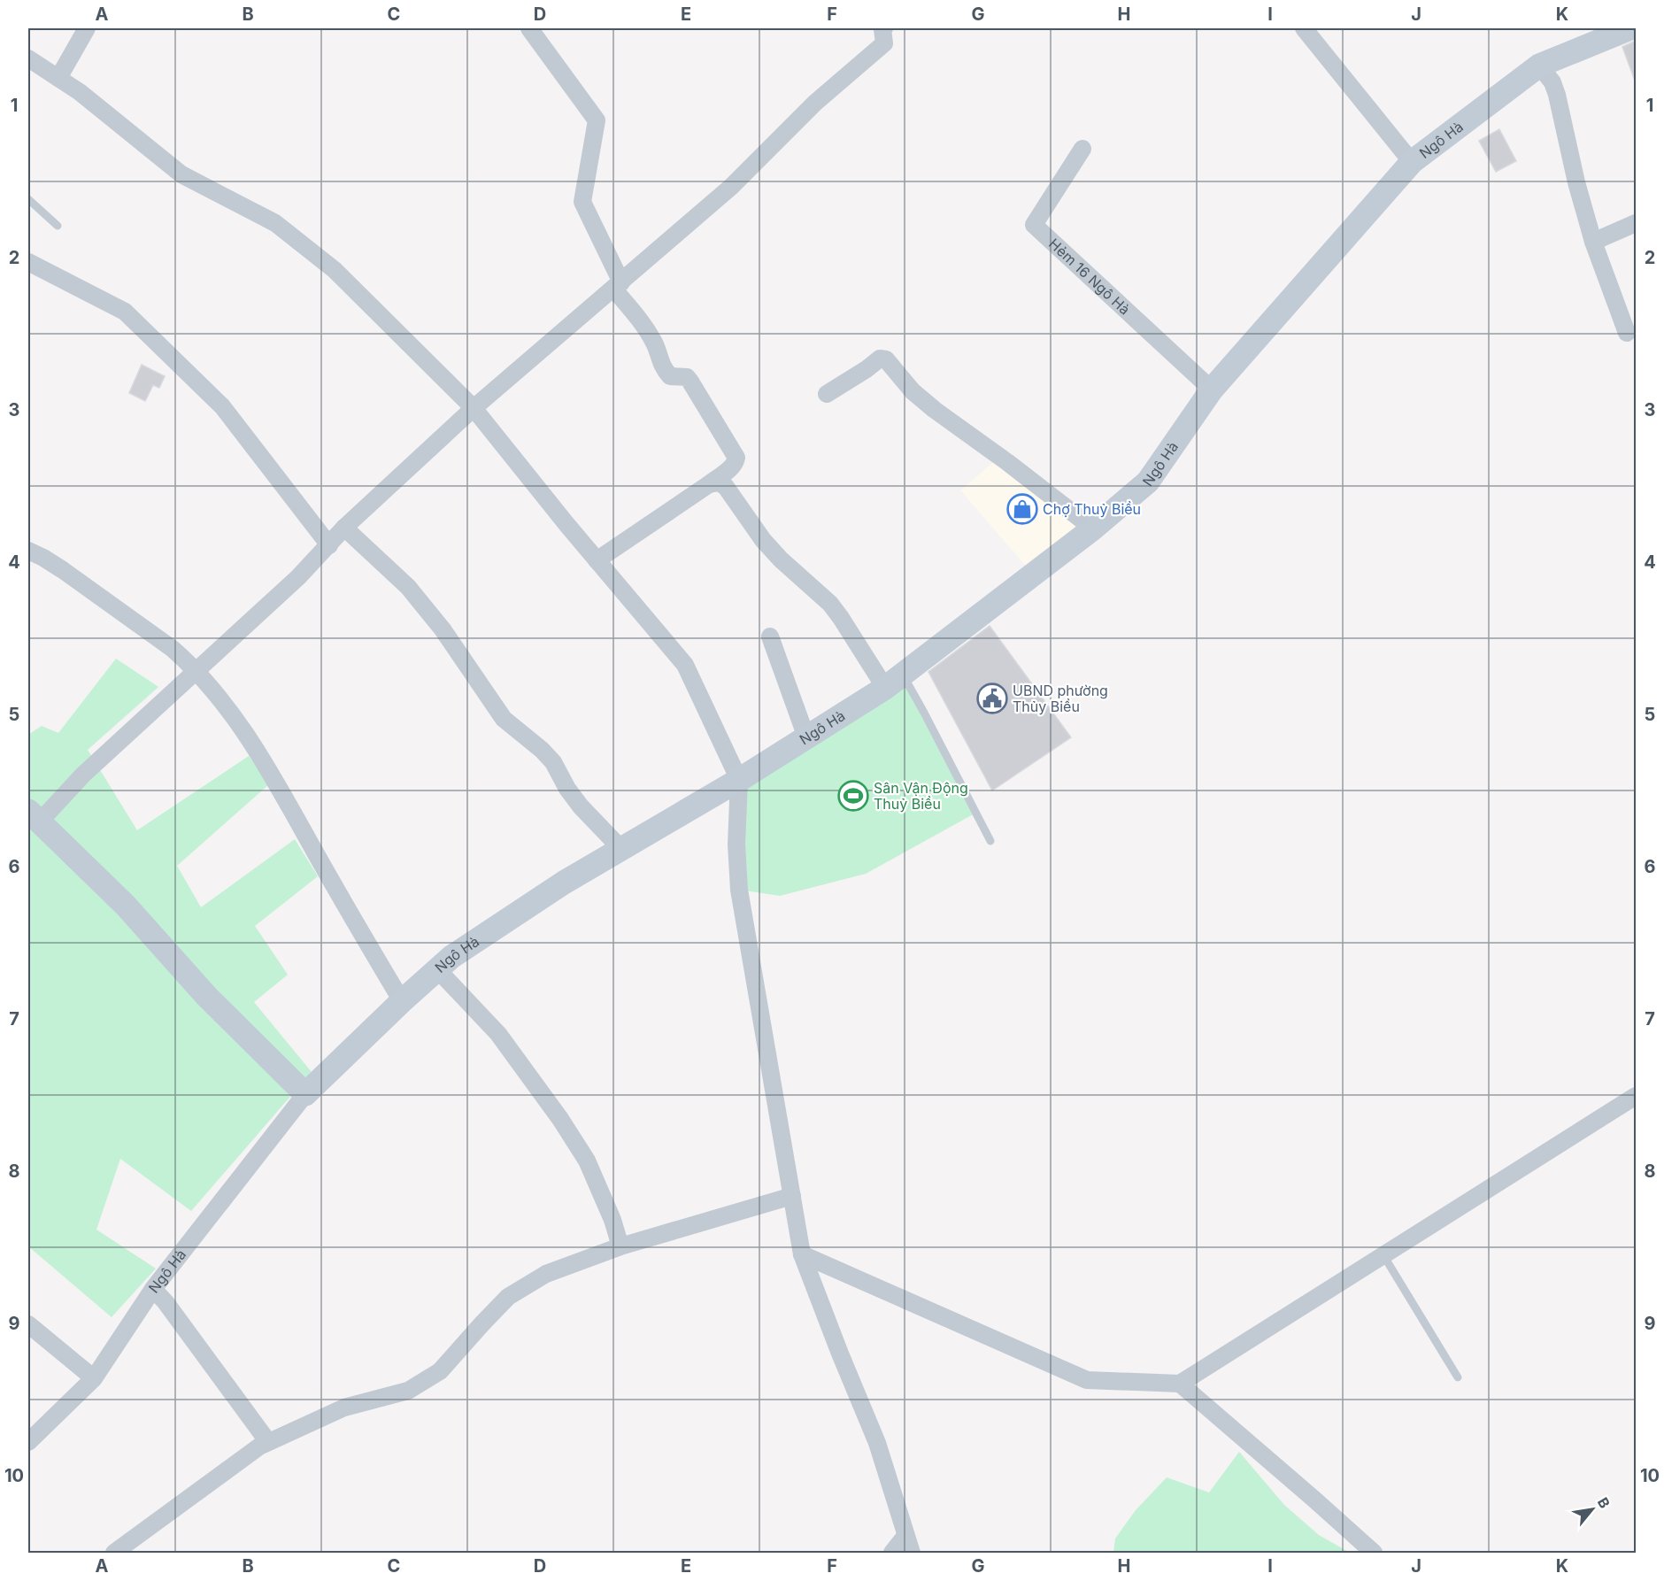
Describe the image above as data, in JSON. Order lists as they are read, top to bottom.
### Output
{
  "streets": {
    "street": ["Ngô Hà", "Hẻm 16 Ngô Hà"]
  },
  "crossings": [
    ["Ngô Hà", "Hẻm 16 Ngô Hà"]
  ],
  "places": {
    "shop": ["Chợ Thuỷ Biều"],
    "public building": ["UBND phường Thủy Biều"],
    "sports": ["Sân Vận Động Thuỷ Biều"]
  },
  "north": "top right",
  "grid": {
    "columns": [
      "A",
      "B",
      "C",
      "D",
      "E",
      "F",
      "G",
      "H",
      "I",
      "J",
      "K"
    ],
    "rows": [
      "1",
      "2",
      "3",
      "4",
      "5",
      "6",
      "7",
      "8",
      "9",
      "10"
    ]
  }
}
